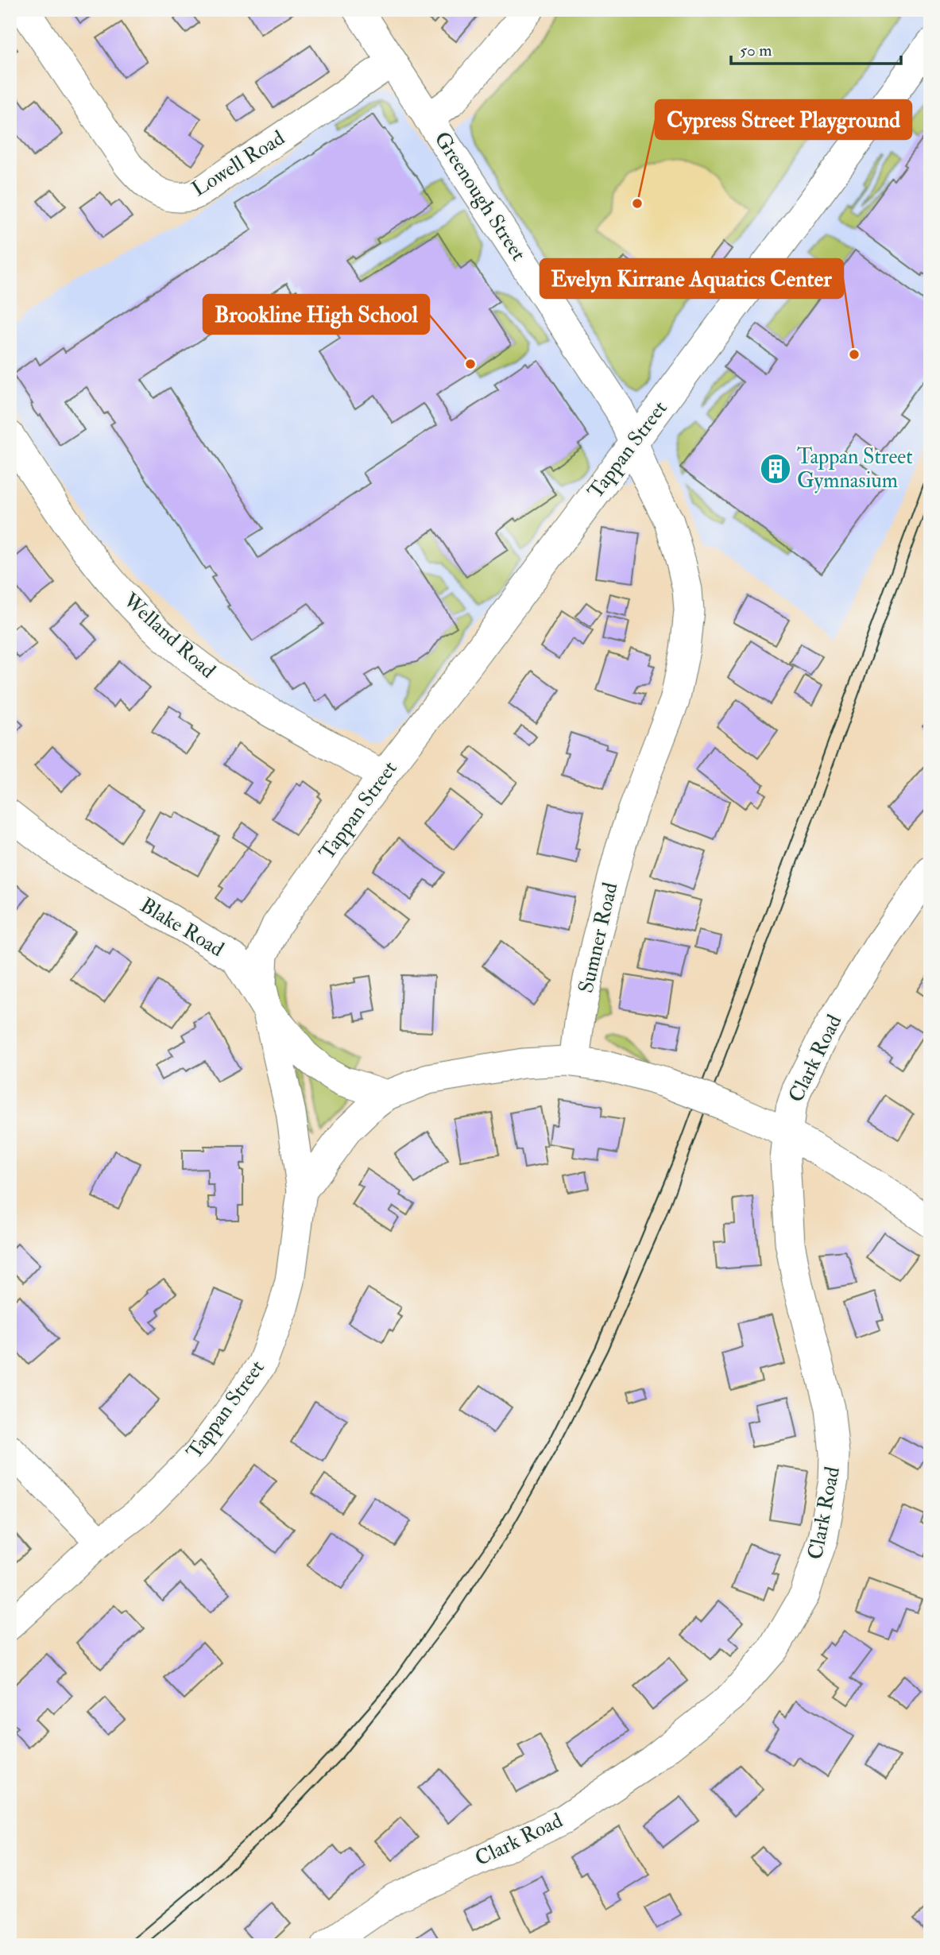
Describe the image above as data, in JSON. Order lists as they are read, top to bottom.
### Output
{
  "streets": {
    "street": [
      "Lowell Road",
      "Greenough Street",
      "Tappan Street",
      "Welland Road",
      "Blake Road",
      "Sumner Road",
      "Clark Road"
    ]
  },
  "crossings": [
    ["Lowell Road", "Greenough Street"],
    ["Greenough Street", "Tappan Street"],
    ["Greenough Street", "Sumner Road"],
    ["Tappan Street", "Welland Road"],
    ["Tappan Street", "Blake Road"],
    ["Tappan Street", "Sumner Road"]
  ],
  "places": {
    "other": ["Cypress Street Playground", "Evelyn Kirrane Aquatics Center", "Brookline High School"],
    "building": ["Tappan Street Gymnasium"]
  },
  "scale_bar": "50 m"
}
